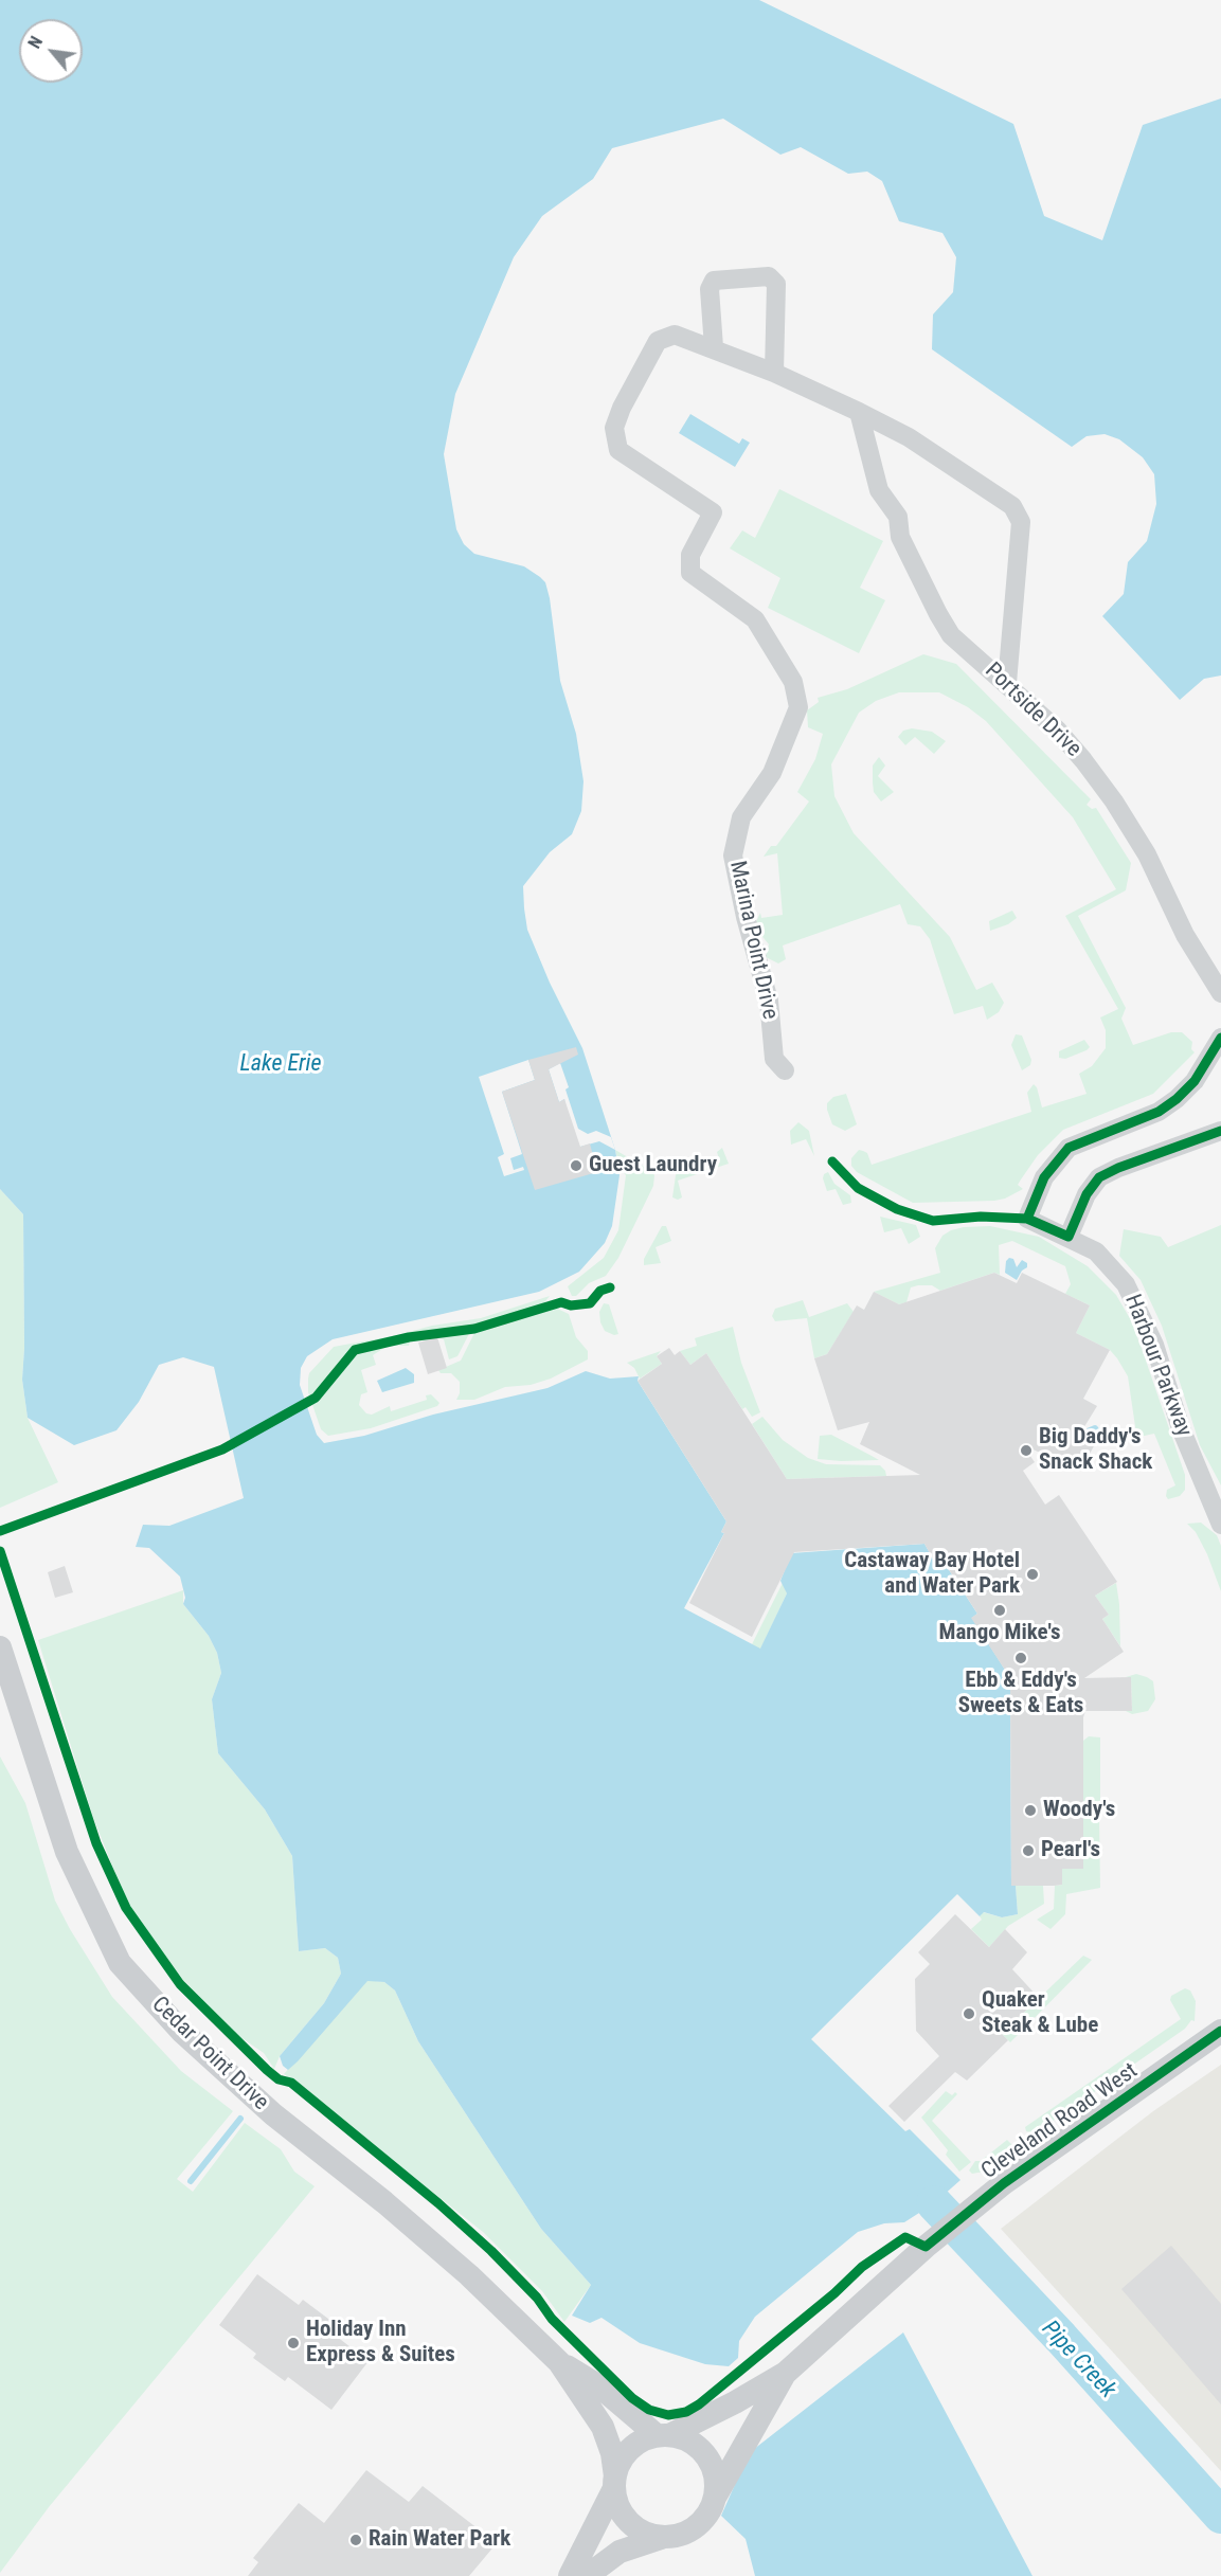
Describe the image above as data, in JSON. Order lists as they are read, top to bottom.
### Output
{
  "streets": {
    "main road": ["Cedar Point Drive", "Cleveland Road West"],
    "street": ["Portside Drive", "Marina Point Drive", "Harbour Parkway"]
  },
  "crossings": [
    ["Cedar Point Drive", "Cleveland Road West"]
  ],
  "water": ["Lake Erie", "Pipe Creek"],
  "places": [
    "Guest Laundry",
    "Big Daddy's Snack Shack",
    "Castaway Bay Hotel and Water Park",
    "Mango Mike's",
    "Ebb & Eddy's Sweets & Eats",
    "Woody's",
    "Pearl's",
    "Quaker Steak & Lube",
    "Holiday Inn Express & Suites",
    "Rain Water Park"
  ],
  "north": "top left"
}
